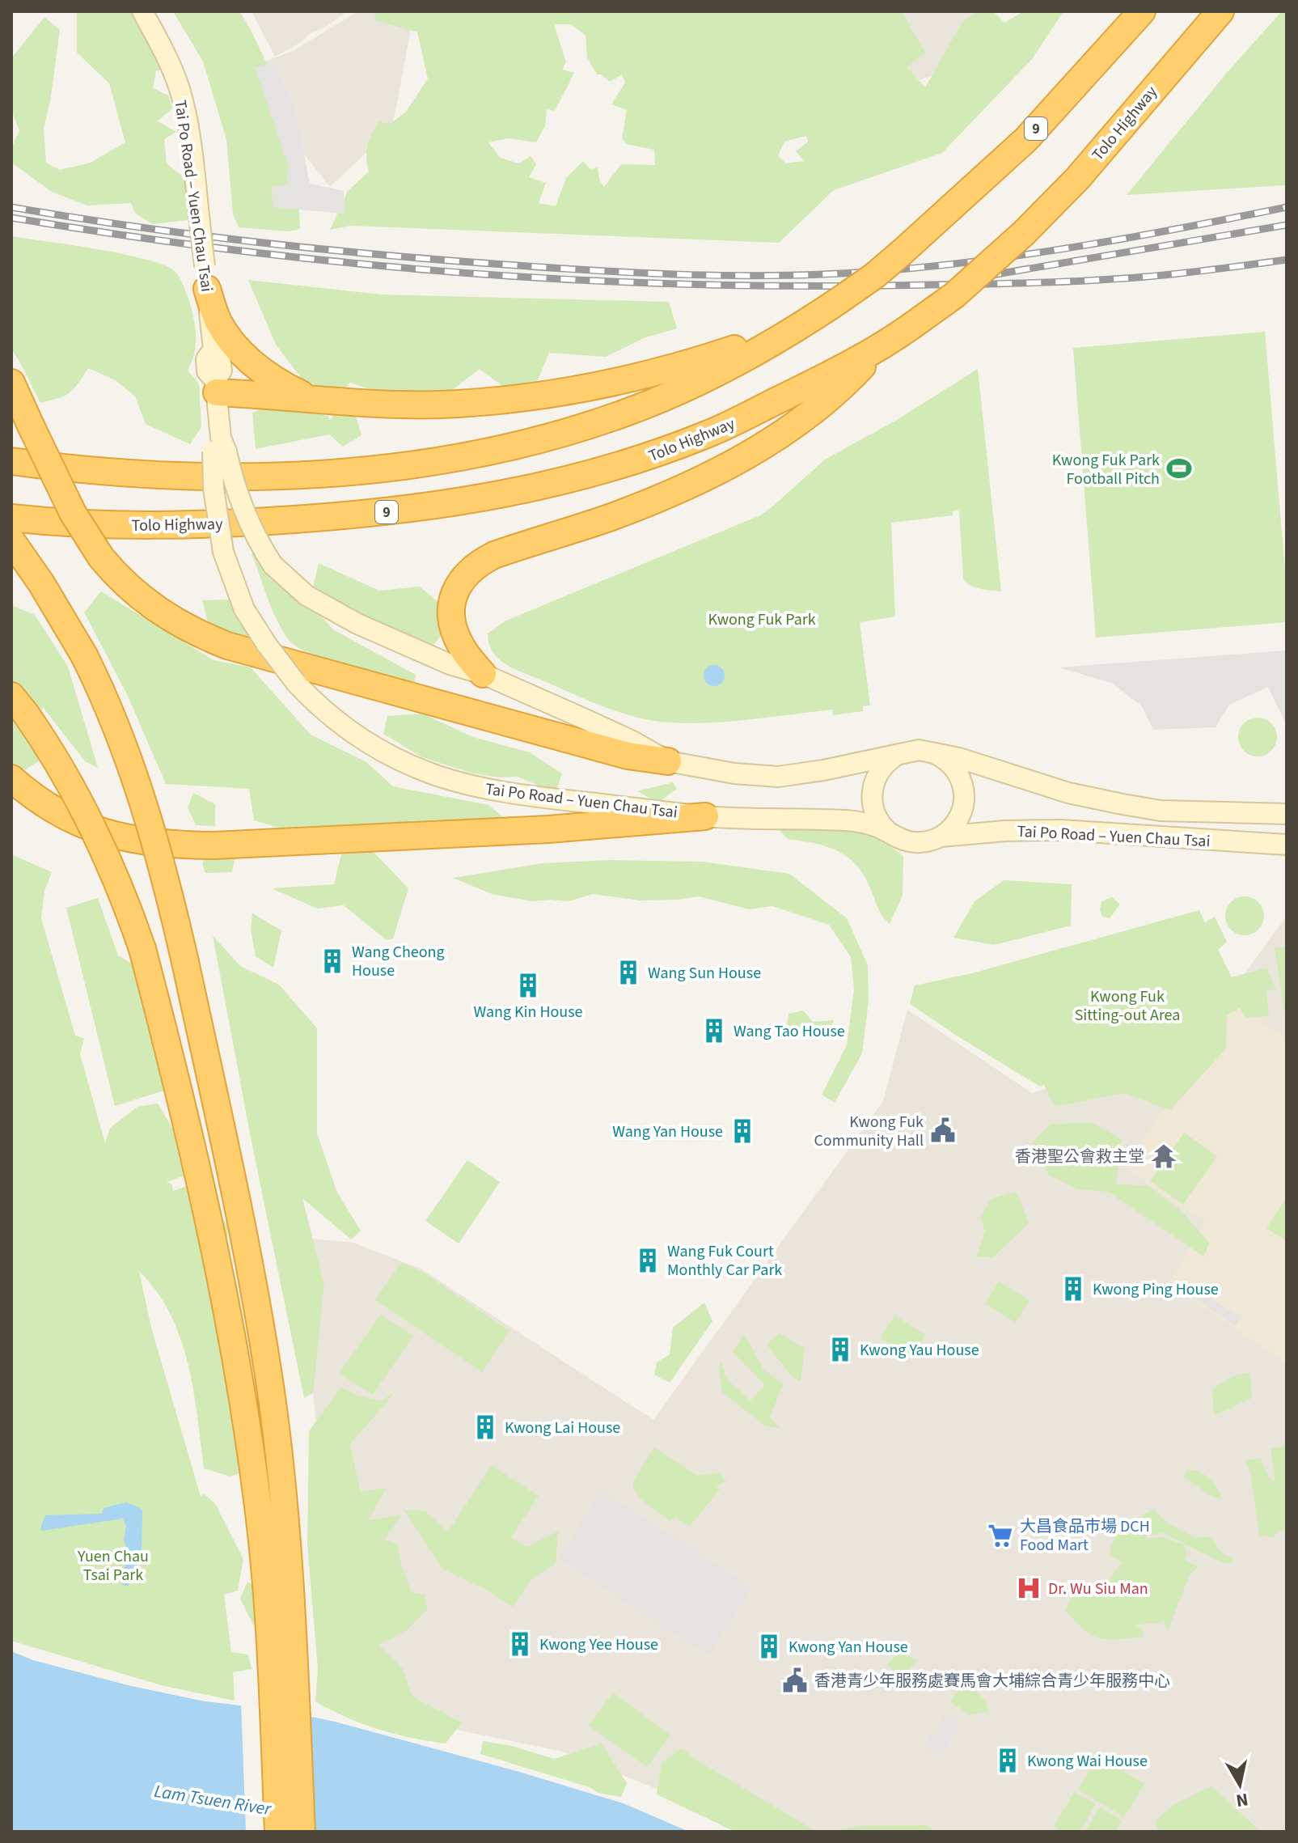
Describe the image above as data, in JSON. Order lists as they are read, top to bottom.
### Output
{
  "streets": {
    "highway": ["Tolo Highway", "9"],
    "main road": ["Tai Po Road – Yuen Chau Tsai"]
  },
  "water": ["Lam Tsuen River"],
  "parks": ["Kwong Fuk Park", "Kwong Fuk Sitting-out Area", "Yuen Chau Tsai Park"],
  "places": {
    "sports": ["Kwong Fuk Park Football Pitch"],
    "building": [
      "Wang Cheong House",
      "Wang Sun House",
      "Wang Kin House",
      "Wang Tao House",
      "Wang Yan House",
      "Wang Fuk Court Monthly Car Park",
      "Kwong Ping House",
      "Kwong Yau House",
      "Kwong Lai House",
      "Kwong Yee House",
      "Kwong Yan House",
      "Kwong Wai House"
    ],
    "public building": ["Kwong Fuk Community Hall", "香港青少年服務處賽馬會大埔綜合青少年服務中心"],
    "temple": ["香港聖公會救主堂"],
    "supermarket": ["大昌食品巿場 DCH Food Mart"],
    "hospital": ["Dr. Wu Siu Man"]
  },
  "north": "bottom"
}
